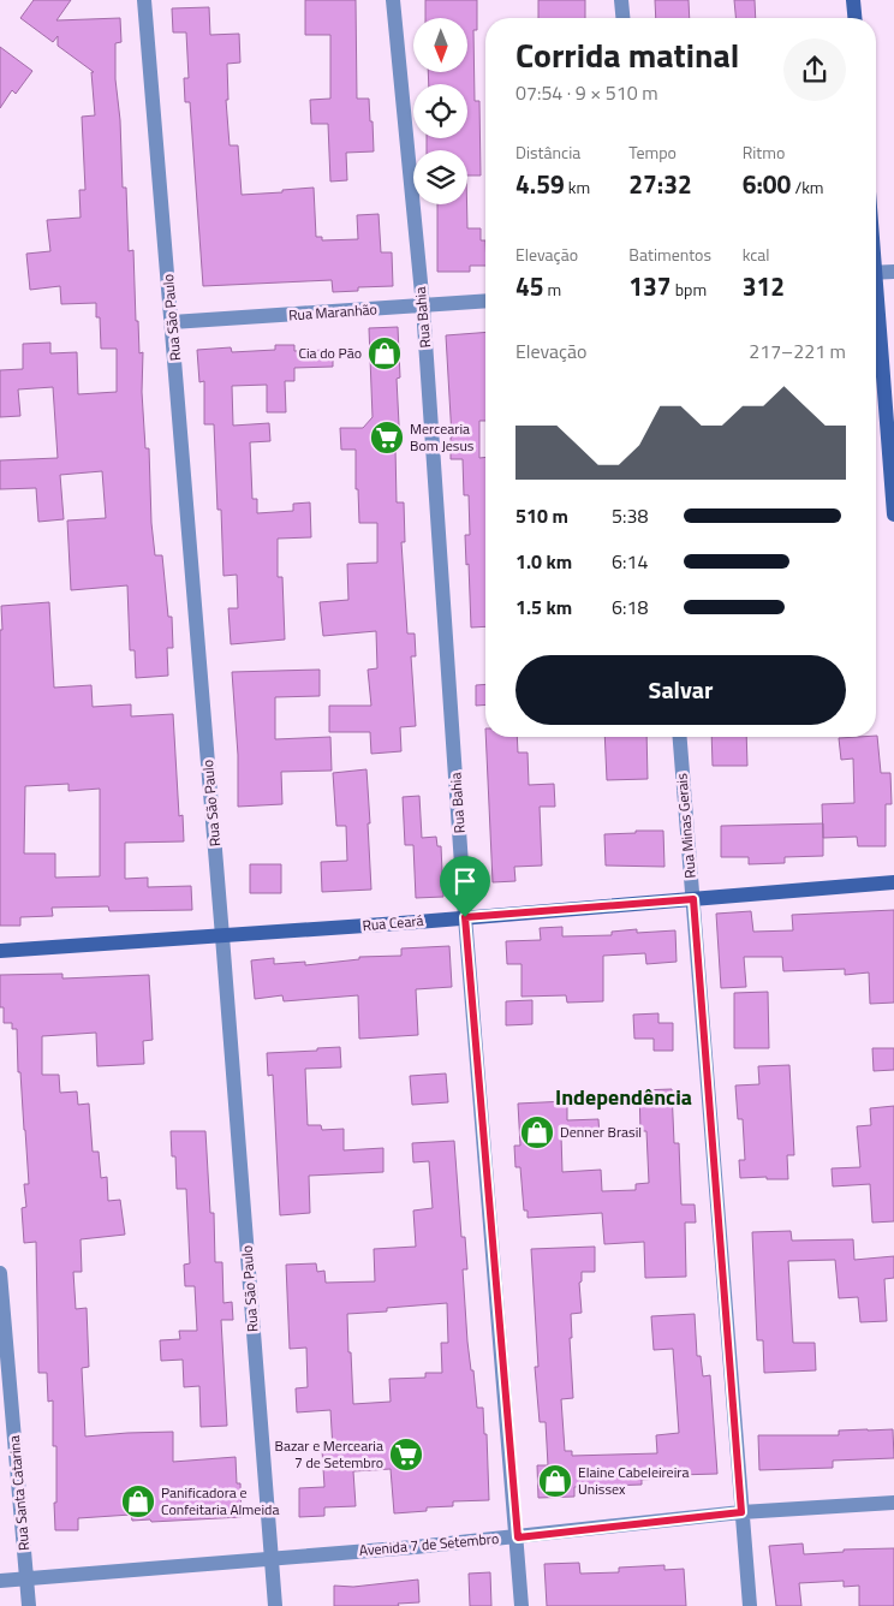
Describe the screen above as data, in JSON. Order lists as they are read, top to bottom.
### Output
{
  "streets": {
    "street": [
      "Rua Maranhão",
      "Rua São Paulo",
      "Rua Bahia",
      "Rua Minas Gerais",
      "Rua Ceará",
      "Rua Santa Catarina",
      "Avenida 7 de Setembro"
    ]
  },
  "crossings": [
    ["Rua Maranhão", "Rua São Paulo"],
    ["Rua Maranhão", "Rua Bahia"],
    ["Rua São Paulo", "Rua Ceará"],
    ["Rua São Paulo", "Avenida 7 de Setembro"],
    ["Rua Bahia", "Rua Ceará"],
    ["Rua Bahia", "Avenida 7 de Setembro"],
    ["Rua Minas Gerais", "Rua Ceará"],
    ["Rua Minas Gerais", "Avenida 7 de Setembro"],
    ["Rua Santa Catarina", "Avenida 7 de Setembro"]
  ],
  "districts": ["Independência"],
  "places": {
    "shop": [
      "Cia do Pão",
      "Denner Brasil",
      "Elaine Cabeleireira Unissex",
      "Panificadora e Confeitaria Almeida"
    ],
    "supermarket": ["Mercearia Bom Jesus", "Bazar e Mercearia 7 de Setembro"]
  },
  "north": "bottom",
  "page": {
    "heading": ["Corrida matinal", "07:54 · 9 × 510 m"],
    "stats": [
      ["Distância", "4.59 km"],
      ["Tempo", "27:32"],
      ["Ritmo", "6:00 /km"],
      ["Elevação", "45 m"],
      ["Batimentos", "137 bpm"],
      ["kcal", "312"]
    ],
    "chart": ["Elevação", "217–221 m"],
    "list": [
      {
        "name": "510 m",
        "note": "5:38"
      },
      {
        "name": "1.0 km",
        "note": "6:14"
      },
      {
        "name": "1.5 km",
        "note": "6:18"
      }
    ],
    "buttons": "Salvar"
  }
}
